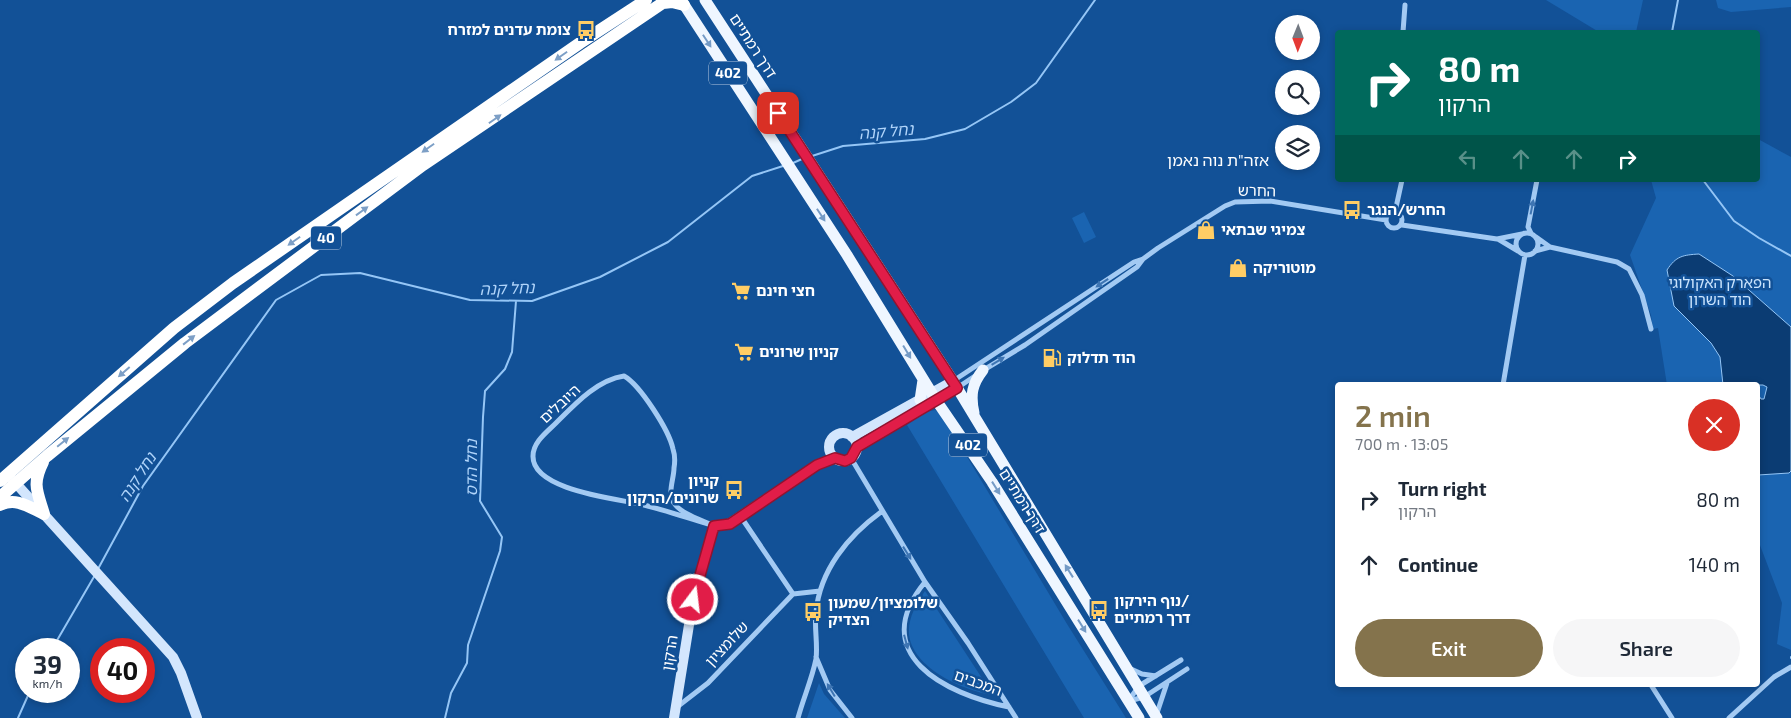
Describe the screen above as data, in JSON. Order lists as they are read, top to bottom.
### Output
{
  "streets": {
    "highway": ["40"],
    "main road": ["דרך רמתיים", "402"],
    "street": [
      "החרש",
      "היובלים",
      "שלומציון",
      "הרקון",
      "המכבים"
    ]
  },
  "crossings": [
    ["דרך רמתיים", "402"],
    ["דרך רמתיים", "החרש"],
    ["היובלים", "הרקון"],
    ["שלומציון", "הרקון"]
  ],
  "districts": ["אזה\"ת נוה נאמן"],
  "water": ["נחל קנה", "נחל הדס"],
  "parks": ["הפארק האקולוגי הוד השרון"],
  "places": {
    "bus stop": [
      "צומת עדנים למזרח",
      "החרש/הנגר",
      "קניון שרונים/הרקון",
      "נוף הירקון/ דרך רמתיים",
      "שלומציון/שמעון הצדיק"
    ],
    "shop": ["צמיגי שבתאי", "מוטוריקה"],
    "supermarket": ["חצי חינם", "קניון שרונים"],
    "fuel station": ["הוד תדלוק"]
  },
  "north": "bottom",
  "page": {
    "turn": ["80 m", "הרקון"],
    "heading": ["2 min", "700 m · 13:05"],
    "list": [
      {
        "name": "Turn right",
        "note": "הרקון",
        "value": "80 m"
      },
      {
        "name": "Continue",
        "value": "140 m"
      }
    ],
    "buttons": ["Exit", "Share"],
    "speed": "39 km/h",
    "limit": "40"
  }
}
